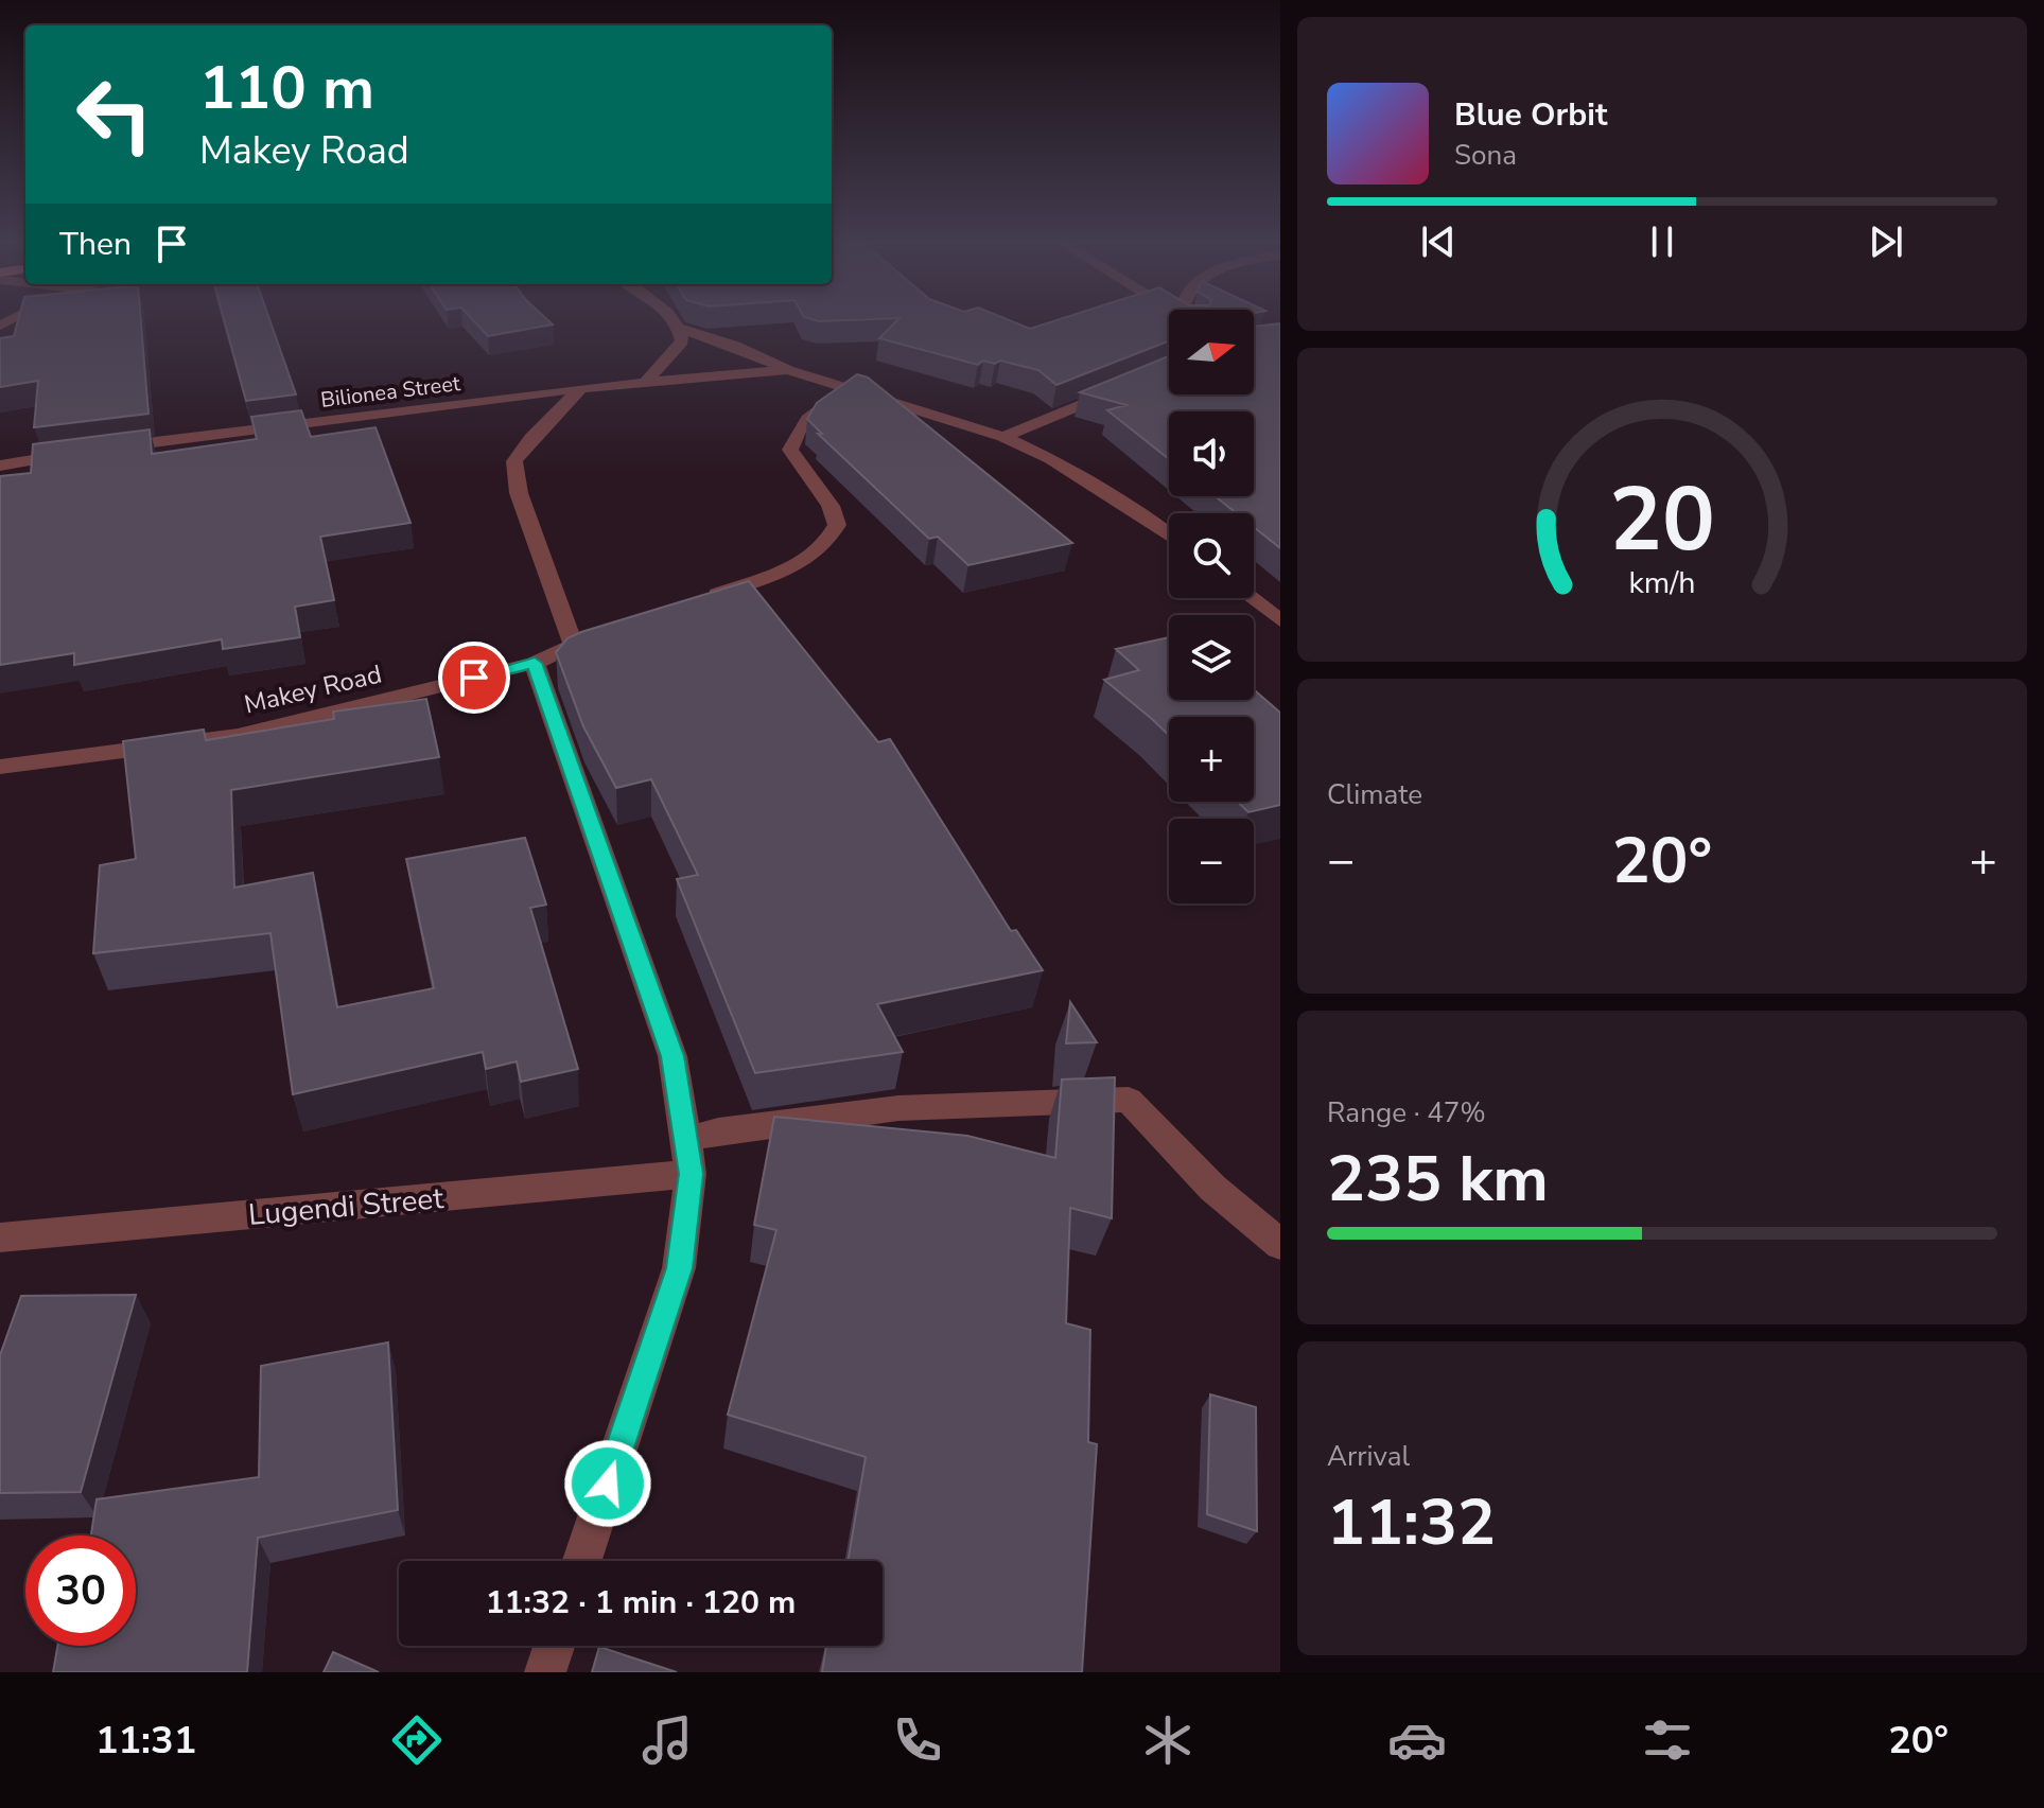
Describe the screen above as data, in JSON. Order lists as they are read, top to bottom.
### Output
{
  "streets": {
    "street": ["Bilionea Street", "Makey Road", "Lugendi Street"]
  },
  "north": "right",
  "page": {
    "turn": ["110 m", "Makey Road"],
    "song": ["Blue Orbit", "Sona"],
    "then": "Then",
    "map_buttons": ["+", "−"],
    "tile": [
      "Climate",
      ["Range · 47%", "235 km"],
      ["Arrival", "11:32"]
    ],
    "heat": ["−", "20°", "+"],
    "limit": "30",
    "trip": "11:32 · 1 min · 120 m",
    "tabs": ["11:31", "20°"],
    "gauge": ["20", "km/h"]
  }
}
